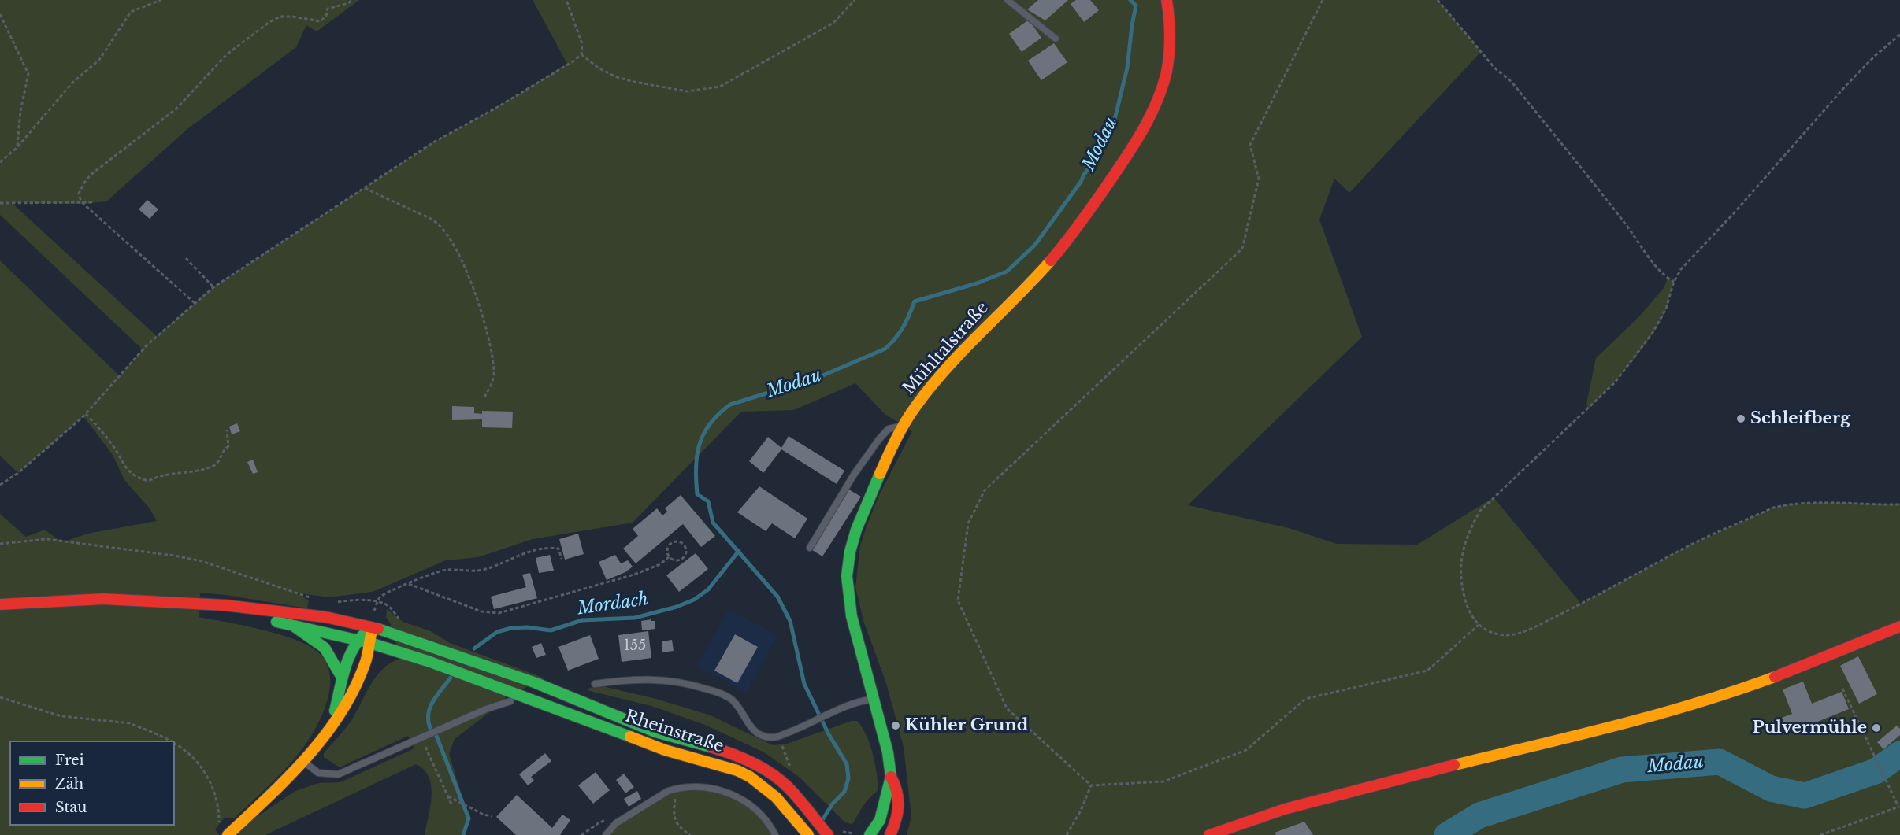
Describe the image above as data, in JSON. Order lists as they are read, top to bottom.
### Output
{
  "streets": {
    "main road": ["Mühltalstraße", "Rheinstraße"]
  },
  "water": ["Modau", "Mordach"],
  "places": ["Schleifberg", "Kühler Grund", "Pulvermühle"],
  "house_numbers": ["155"],
  "legend": ["Frei", "Zäh", "Stau"]
}
